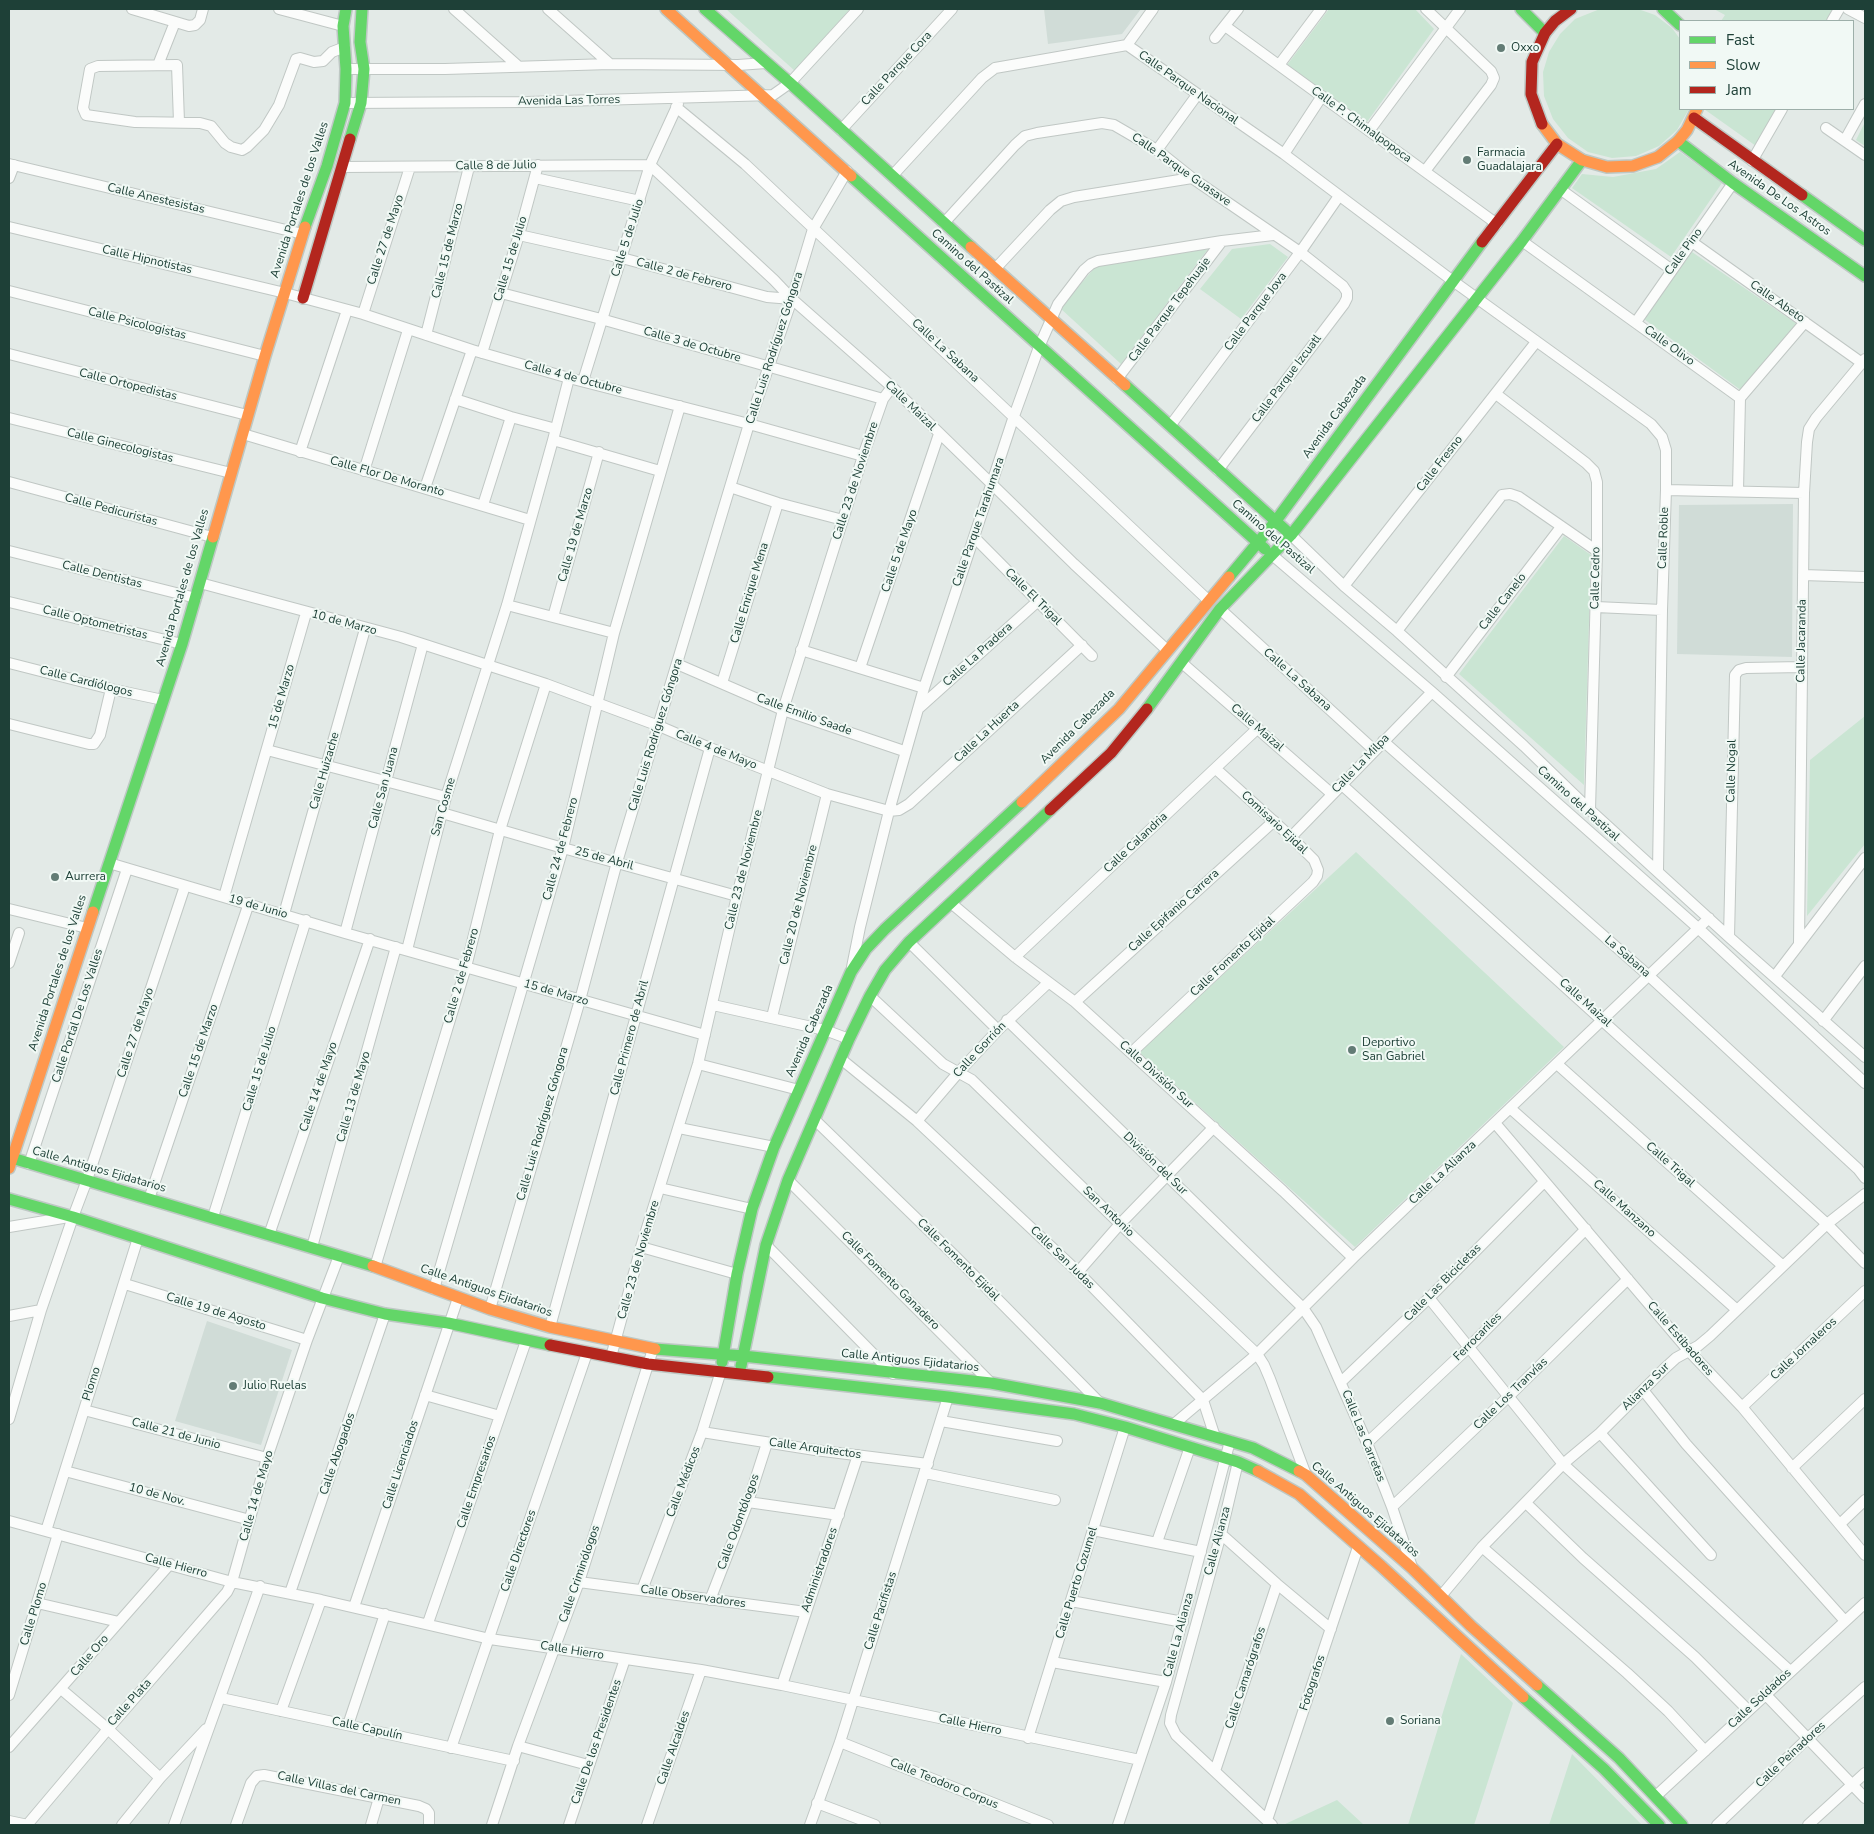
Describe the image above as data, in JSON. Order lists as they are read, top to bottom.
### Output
{
  "streets": {
    "street": [
      "Calle Parque Cora",
      "Calle Parque Nacional",
      "Avenida Las Torres",
      "Calle P. Chimalpopoca",
      "Calle 8 de Julio",
      "Calle Parque Guasave",
      "Avenida De Los Astros",
      "Calle Anestesistas",
      "Avenida Portales de los Valles",
      "Calle 5 de Julio",
      "Calle 27 de Mayo",
      "Calle 15 de Marzo",
      "Calle Pino",
      "Calle 15 de Julio",
      "Calle Hipnotistas",
      "Camino del Pastizal",
      "Calle 2 de Febrero",
      "Calle Abeto",
      "Calle Parque Tepehuaje",
      "Calle Parque Jova",
      "Calle Psicologistas",
      "Calle 3 de Octubre",
      "Calle Olivo",
      "Calle Luis Rodríguez Góngora",
      "Calle La Sabana",
      "Calle 4 de Octubre",
      "Calle Parque Izcuatl",
      "Calle Ortopedistas",
      "Calle Maizal",
      "Avenida Cabezada",
      "Calle Ginecologistas",
      "Calle Fresno",
      "Calle Flor De Moranto",
      "Calle 23 de Noviembre",
      "Calle Pedicuristas",
      "Calle Parque Tarahumara",
      "Calle 19 de Marzo",
      "Calle Roble",
      "Calle 5 de Mayo",
      "Calle Dentistas",
      "Calle Cedro",
      "Calle Enrique Mena",
      "Calle El Trigal",
      "Calle Canelo",
      "Calle Optometristas",
      "10 de Marzo",
      "Calle Jacaranda",
      "Calle La Pradera",
      "Calle Cardiólogos",
      "15 de Marzo",
      "Calle Emilio Saade",
      "Calle La Huerta",
      "Calle 4 de Mayo",
      "Calle La Milpa",
      "Calle Huizache",
      "Calle Nogal",
      "Calle San Juana",
      "San Cosme",
      "Comisario Ejidal",
      "Calle Calandria",
      "Calle 24 de Febrero",
      "25 de Abril",
      "Calle 20 de Noviembre",
      "19 de Junio",
      "Calle Epifanio Carrera",
      "Calle Fomento Ejidal",
      "La Sabana",
      "Calle Portal De Los Valles",
      "Calle Primero de Abril",
      "Calle Gorrión",
      "Calle División Sur",
      "Calle 14 de Mayo",
      "Calle 13 de Mayo",
      "División del Sur",
      "Calle Trigal",
      "Calle Antiguos Ejidatarios",
      "Calle La Alianza",
      "Calle Manzano",
      "San Antonio",
      "Calle San Judas",
      "Calle Fomento Ganadero",
      "Calle Las Bicicletas",
      "Calle 19 de Agosto",
      "Ferrocariles",
      "Calle Estibadores",
      "Calle Jornaleros",
      "Plomo",
      "Alianza Sur",
      "Calle Los Tranvías",
      "Calle 21 de Junio",
      "Calle Las Carretas",
      "Calle Arquitectos",
      "Calle Abogados",
      "Calle Licenciados",
      "Calle Empresarios",
      "Calle Médicos",
      "10 de Nov.",
      "Calle Odontólogos",
      "Calle Alianza",
      "Calle Directores",
      "Calle Hierro",
      "Administradores",
      "Calle Criminólogos",
      "Calle Puerto Cozumel",
      "Calle Observadores",
      "Calle Pacifistas",
      "Calle Plomo",
      "Calle Oro",
      "Calle Camarógrafos",
      "Fotografos",
      "Calle Soldados",
      "Calle Plata",
      "Calle Capulín",
      "Calle De los Presidentes",
      "Calle Alcaldes",
      "Calle Peinadores",
      "Calle Teodoro Corpus",
      "Calle Villas del Carmen"
    ]
  },
  "crossings": [
    ["Calle Parque Cora", "Camino del Pastizal"],
    ["Calle Parque Nacional", "Camino del Pastizal"],
    ["Calle Parque Nacional", "Calle Parque Jova"],
    ["Calle Parque Nacional", "Avenida Cabezada"],
    ["Calle Parque Nacional", "Calle Roble"],
    ["Avenida Las Torres", "Avenida Portales de los Valles"],
    ["Avenida Las Torres", "Calle 5 de Julio"],
    ["Avenida Las Torres", "Camino del Pastizal"],
    ["Calle P. Chimalpopoca", "Avenida Cabezada"],
    ["Calle 8 de Julio", "Calle 5 de Julio"],
    ["Calle 8 de Julio", "Calle 27 de Mayo"],
    ["Calle 8 de Julio", "Calle 15 de Marzo"],
    ["Calle 8 de Julio", "Calle 15 de Julio"],
    ["Calle 8 de Julio", "Calle Maizal"],
    ["Calle Parque Guasave", "Camino del Pastizal"],
    ["Calle Parque Guasave", "Calle Parque Jova"],
    ["Calle Parque Guasave", "Calle Parque Izcuatl"],
    ["Calle Parque Guasave", "Calle Parque Tarahumara"],
    ["Avenida De Los Astros", "Calle Pino"],
    ["Calle Anestesistas", "Avenida Portales de los Valles"],
    ["Avenida Portales de los Valles", "Calle Hipnotistas"],
    ["Avenida Portales de los Valles", "Calle Psicologistas"],
    ["Avenida Portales de los Valles", "Calle 4 de Octubre"],
    ["Avenida Portales de los Valles", "Calle Ortopedistas"],
    ["Avenida Portales de los Valles", "Calle Ginecologistas"],
    ["Avenida Portales de los Valles", "Calle Flor De Moranto"],
    ["Avenida Portales de los Valles", "Calle Pedicuristas"],
    ["Avenida Portales de los Valles", "Calle Dentistas"],
    ["Avenida Portales de los Valles", "Calle Optometristas"],
    ["Avenida Portales de los Valles", "10 de Marzo"],
    ["Avenida Portales de los Valles", "Calle Cardiólogos"],
    ["Avenida Portales de los Valles", "19 de Junio"],
    ["Avenida Portales de los Valles", "Calle Antiguos Ejidatarios"],
    ["Calle 5 de Julio", "Calle 2 de Febrero"],
    ["Calle 5 de Julio", "Calle 3 de Octubre"],
    ["Calle 5 de Julio", "Calle La Sabana"],
    ["Calle 5 de Julio", "Calle 4 de Octubre"],
    ["Calle 5 de Julio", "Calle Maizal"],
    ["Calle 27 de Mayo", "Calle 4 de Octubre"],
    ["Calle 27 de Mayo", "19 de Junio"],
    ["Calle 27 de Mayo", "Calle Antiguos Ejidatarios"],
    ["Calle 15 de Marzo", "Calle 4 de Octubre"],
    ["Calle 15 de Marzo", "19 de Junio"],
    ["Calle 15 de Marzo", "Calle Antiguos Ejidatarios"],
    ["Calle Pino", "Calle Abeto"],
    ["Calle Pino", "Calle Olivo"],
    ["Calle 15 de Julio", "Calle 2 de Febrero"],
    ["Calle 15 de Julio", "Calle 3 de Octubre"],
    ["Calle 15 de Julio", "Calle 4 de Octubre"],
    ["Calle 15 de Julio", "Calle Flor De Moranto"],
    ["Calle 15 de Julio", "19 de Junio"],
    ["Calle 15 de Julio", "Calle Antiguos Ejidatarios"],
    ["Calle Hipnotistas", "Calle 4 de Octubre"],
    ["Camino del Pastizal", "Calle Parque Tepehuaje"],
    ["Camino del Pastizal", "Calle Parque Jova"],
    ["Camino del Pastizal", "Calle Luis Rodríguez Góngora"],
    ["Camino del Pastizal", "Calle Parque Izcuatl"],
    ["Camino del Pastizal", "Avenida Cabezada"],
    ["Camino del Pastizal", "Calle Fresno"],
    ["Camino del Pastizal", "Calle Parque Tarahumara"],
    ["Camino del Pastizal", "Calle Roble"],
    ["Camino del Pastizal", "Calle Cedro"],
    ["Camino del Pastizal", "Calle Canelo"],
    ["Camino del Pastizal", "Calle La Milpa"],
    ["Camino del Pastizal", "Calle Nogal"],
    ["Camino del Pastizal", "Calle La Alianza"],
    ["Calle 2 de Febrero", "Calle Luis Rodríguez Góngora"],
    ["Calle 2 de Febrero", "Calle Maizal"],
    ["Calle 2 de Febrero", "15 de Marzo"],
    ["Calle 2 de Febrero", "Calle 4 de Mayo"],
    ["Calle 2 de Febrero", "25 de Abril"],
    ["Calle 2 de Febrero", "Calle Antiguos Ejidatarios"],
    ["Calle Abeto", "Calle Jacaranda"],
    ["Calle Parque Tepehuaje", "Calle Parque Tarahumara"],
    ["Calle 3 de Octubre", "Calle Luis Rodríguez Góngora"],
    ["Calle 3 de Octubre", "Calle 23 de Noviembre"],
    ["Calle Luis Rodríguez Góngora", "Calle La Sabana"],
    ["Calle Luis Rodríguez Góngora", "Calle 4 de Octubre"],
    ["Calle Luis Rodríguez Góngora", "Calle Maizal"],
    ["Calle Luis Rodríguez Góngora", "15 de Marzo"],
    ["Calle Luis Rodríguez Góngora", "Calle Emilio Saade"],
    ["Calle Luis Rodríguez Góngora", "Calle 4 de Mayo"],
    ["Calle Luis Rodríguez Góngora", "25 de Abril"],
    ["Calle Luis Rodríguez Góngora", "Calle Antiguos Ejidatarios"],
    ["Calle La Sabana", "Avenida Cabezada"],
    ["Calle La Sabana", "Calle Parque Tarahumara"],
    ["Calle La Sabana", "Calle La Milpa"],
    ["Calle 4 de Octubre", "Calle 23 de Noviembre"],
    ["Calle 4 de Octubre", "Calle 24 de Febrero"],
    ["Calle Maizal", "Avenida Cabezada"],
    ["Calle Maizal", "Calle 23 de Noviembre"],
    ["Calle Maizal", "Calle Parque Tarahumara"],
    ["Calle Maizal", "Calle 5 de Mayo"],
    ["Calle Maizal", "Calle La Milpa"],
    ["Calle Maizal", "Calle Calandria"],
    ["Calle Maizal", "Calle La Alianza"],
    ["Calle Maizal", "Alianza Sur"],
    ["Avenida Cabezada", "Calle Parque Tarahumara"],
    ["Avenida Cabezada", "Calle Antiguos Ejidatarios"],
    ["Avenida Cabezada", "Calle Médicos"],
    ["Calle Fresno", "Calle Roble"],
    ["Calle Fresno", "Calle Cedro"],
    ["Calle 23 de Noviembre", "15 de Marzo"],
    ["Calle 23 de Noviembre", "Calle Emilio Saade"],
    ["Calle 23 de Noviembre", "Calle 4 de Mayo"],
    ["Calle 23 de Noviembre", "25 de Abril"],
    ["Calle 23 de Noviembre", "Calle Antiguos Ejidatarios"],
    ["Calle Parque Tarahumara", "Calle El Trigal"],
    ["Calle Parque Tarahumara", "Calle La Pradera"],
    ["Calle Parque Tarahumara", "Calle Emilio Saade"],
    ["Calle Parque Tarahumara", "Calle La Huerta"],
    ["Calle Parque Tarahumara", "Calle 4 de Mayo"],
    ["Calle Enrique Mena", "Calle Emilio Saade"],
    ["Calle El Trigal", "Calle La Pradera"],
    ["Calle El Trigal", "Calle La Huerta"],
    ["10 de Marzo", "15 de Marzo"],
    ["10 de Marzo", "Calle 4 de Mayo"],
    ["10 de Marzo", "Calle Huizache"],
    ["10 de Marzo", "Calle San Juana"],
    ["10 de Marzo", "San Cosme"],
    ["Calle Jacaranda", "Calle Nogal"],
    ["15 de Marzo", "San Cosme"],
    ["15 de Marzo", "Calle 24 de Febrero"],
    ["15 de Marzo", "19 de Junio"],
    ["15 de Marzo", "Calle Primero de Abril"],
    ["Calle La Huerta", "Calle 4 de Mayo"],
    ["Calle 4 de Mayo", "San Cosme"],
    ["Calle 4 de Mayo", "Calle 24 de Febrero"],
    ["Calle 4 de Mayo", "Calle 20 de Noviembre"],
    ["Calle 4 de Mayo", "Calle Primero de Abril"],
    ["Calle La Milpa", "Comisario Ejidal"],
    ["Calle La Milpa", "La Sabana"],
    ["Calle Huizache", "19 de Junio"],
    ["Calle San Juana", "19 de Junio"],
    ["San Cosme", "25 de Abril"],
    ["San Cosme", "19 de Junio"],
    ["Comisario Ejidal", "Calle Calandria"],
    ["Comisario Ejidal", "Calle Epifanio Carrera"],
    ["Comisario Ejidal", "Calle Fomento Ejidal"],
    ["Calle Calandria", "Calle División Sur"],
    ["Calle 24 de Febrero", "25 de Abril"],
    ["Calle 24 de Febrero", "Calle Antiguos Ejidatarios"],
    ["25 de Abril", "Calle Primero de Abril"],
    ["19 de Junio", "Calle Portal De Los Valles"],
    ["19 de Junio", "Calle 14 de Mayo"],
    ["19 de Junio", "Calle 13 de Mayo"],
    ["Calle Epifanio Carrera", "Calle División Sur"],
    ["Calle Fomento Ejidal", "Calle División Sur"],
    ["Calle Fomento Ejidal", "Calle Antiguos Ejidatarios"],
    ["La Sabana", "Calle La Alianza"],
    ["Calle Portal De Los Valles", "Calle Antiguos Ejidatarios"],
    ["Calle Primero de Abril", "Calle Antiguos Ejidatarios"],
    ["Calle Gorrión", "Calle División Sur"],
    ["Calle Gorrión", "División del Sur"],
    ["Calle Gorrión", "San Antonio"],
    ["Calle Gorrión", "Calle San Judas"],
    ["Calle División Sur", "Calle La Alianza"],
    ["Calle 14 de Mayo", "Calle Antiguos Ejidatarios"],
    ["Calle 14 de Mayo", "Calle 19 de Agosto"],
    ["Calle 14 de Mayo", "Calle 21 de Junio"],
    ["Calle 14 de Mayo", "10 de Nov."],
    ["Calle 14 de Mayo", "Calle Hierro"],
    ["Calle 14 de Mayo", "Calle Plata"],
    ["Calle 13 de Mayo", "Calle Antiguos Ejidatarios"],
    ["División del Sur", "Calle La Alianza"],
    ["División del Sur", "Calle Las Carretas"],
    ["Calle Trigal", "Calle La Alianza"],
    ["Calle Trigal", "Alianza Sur"],
    ["Calle Antiguos Ejidatarios", "Calle La Alianza"],
    ["Calle Antiguos Ejidatarios", "San Antonio"],
    ["Calle Antiguos Ejidatarios", "Calle Fomento Ganadero"],
    ["Calle Antiguos Ejidatarios", "Alianza Sur"],
    ["Calle Antiguos Ejidatarios", "Calle Las Carretas"],
    ["Calle Antiguos Ejidatarios", "Calle Licenciados"],
    ["Calle Antiguos Ejidatarios", "Calle Criminólogos"],
    ["Calle Antiguos Ejidatarios", "Calle Soldados"],
    ["Calle La Alianza", "Calle Manzano"],
    ["Calle La Alianza", "San Antonio"],
    ["Calle La Alianza", "Calle San Judas"],
    ["Calle La Alianza", "Calle Estibadores"],
    ["Calle La Alianza", "Calle Las Carretas"],
    ["Calle La Alianza", "Calle Hierro"],
    ["Calle Manzano", "Alianza Sur"],
    ["Calle Las Bicicletas", "Calle Estibadores"],
    ["Calle Las Bicicletas", "Calle Las Carretas"],
    ["Calle 19 de Agosto", "Plomo"],
    ["Ferrocariles", "Calle Estibadores"],
    ["Ferrocariles", "Calle Las Carretas"],
    ["Calle Estibadores", "Calle Jornaleros"],
    ["Calle Estibadores", "Alianza Sur"],
    ["Calle Estibadores", "Calle Los Tranvías"],
    ["Plomo", "Calle 21 de Junio"],
    ["Plomo", "10 de Nov."],
    ["Plomo", "Calle Hierro"],
    ["Calle Los Tranvías", "Calle Las Carretas"],
    ["Calle Arquitectos", "Calle Médicos"],
    ["Calle Arquitectos", "Calle Odontólogos"],
    ["Calle Arquitectos", "Administradores"],
    ["Calle Arquitectos", "Calle Pacifistas"],
    ["Calle Abogados", "Calle Hierro"],
    ["Calle Licenciados", "Calle Hierro"],
    ["Calle Empresarios", "Calle Hierro"],
    ["Calle Médicos", "Calle Observadores"],
    ["Calle Odontólogos", "Calle Observadores"],
    ["Calle Alianza", "Calle Camarógrafos"],
    ["Calle Directores", "Calle Hierro"],
    ["Calle Directores", "Calle Capulín"],
    ["Calle Hierro", "Administradores"],
    ["Calle Hierro", "Calle Criminólogos"],
    ["Calle Hierro", "Calle Puerto Cozumel"],
    ["Calle Hierro", "Calle Pacifistas"],
    ["Calle Hierro", "Calle Plomo"],
    ["Calle Hierro", "Calle Oro"],
    ["Calle Hierro", "Calle Plata"],
    ["Calle Hierro", "Calle De los Presidentes"],
    ["Calle Hierro", "Calle Alcaldes"],
    ["Administradores", "Calle Observadores"],
    ["Calle Criminólogos", "Calle Observadores"],
    ["Calle Criminólogos", "Calle Capulín"],
    ["Calle Pacifistas", "Calle Teodoro Corpus"]
  ],
  "places": [
    "Oxxo",
    "Farmacia Guadalajara",
    "Aurrera",
    "Deportivo San Gabriel",
    "Julio Ruelas",
    "Soriana"
  ],
  "legend": ["Fast", "Slow", "Jam"]
}
